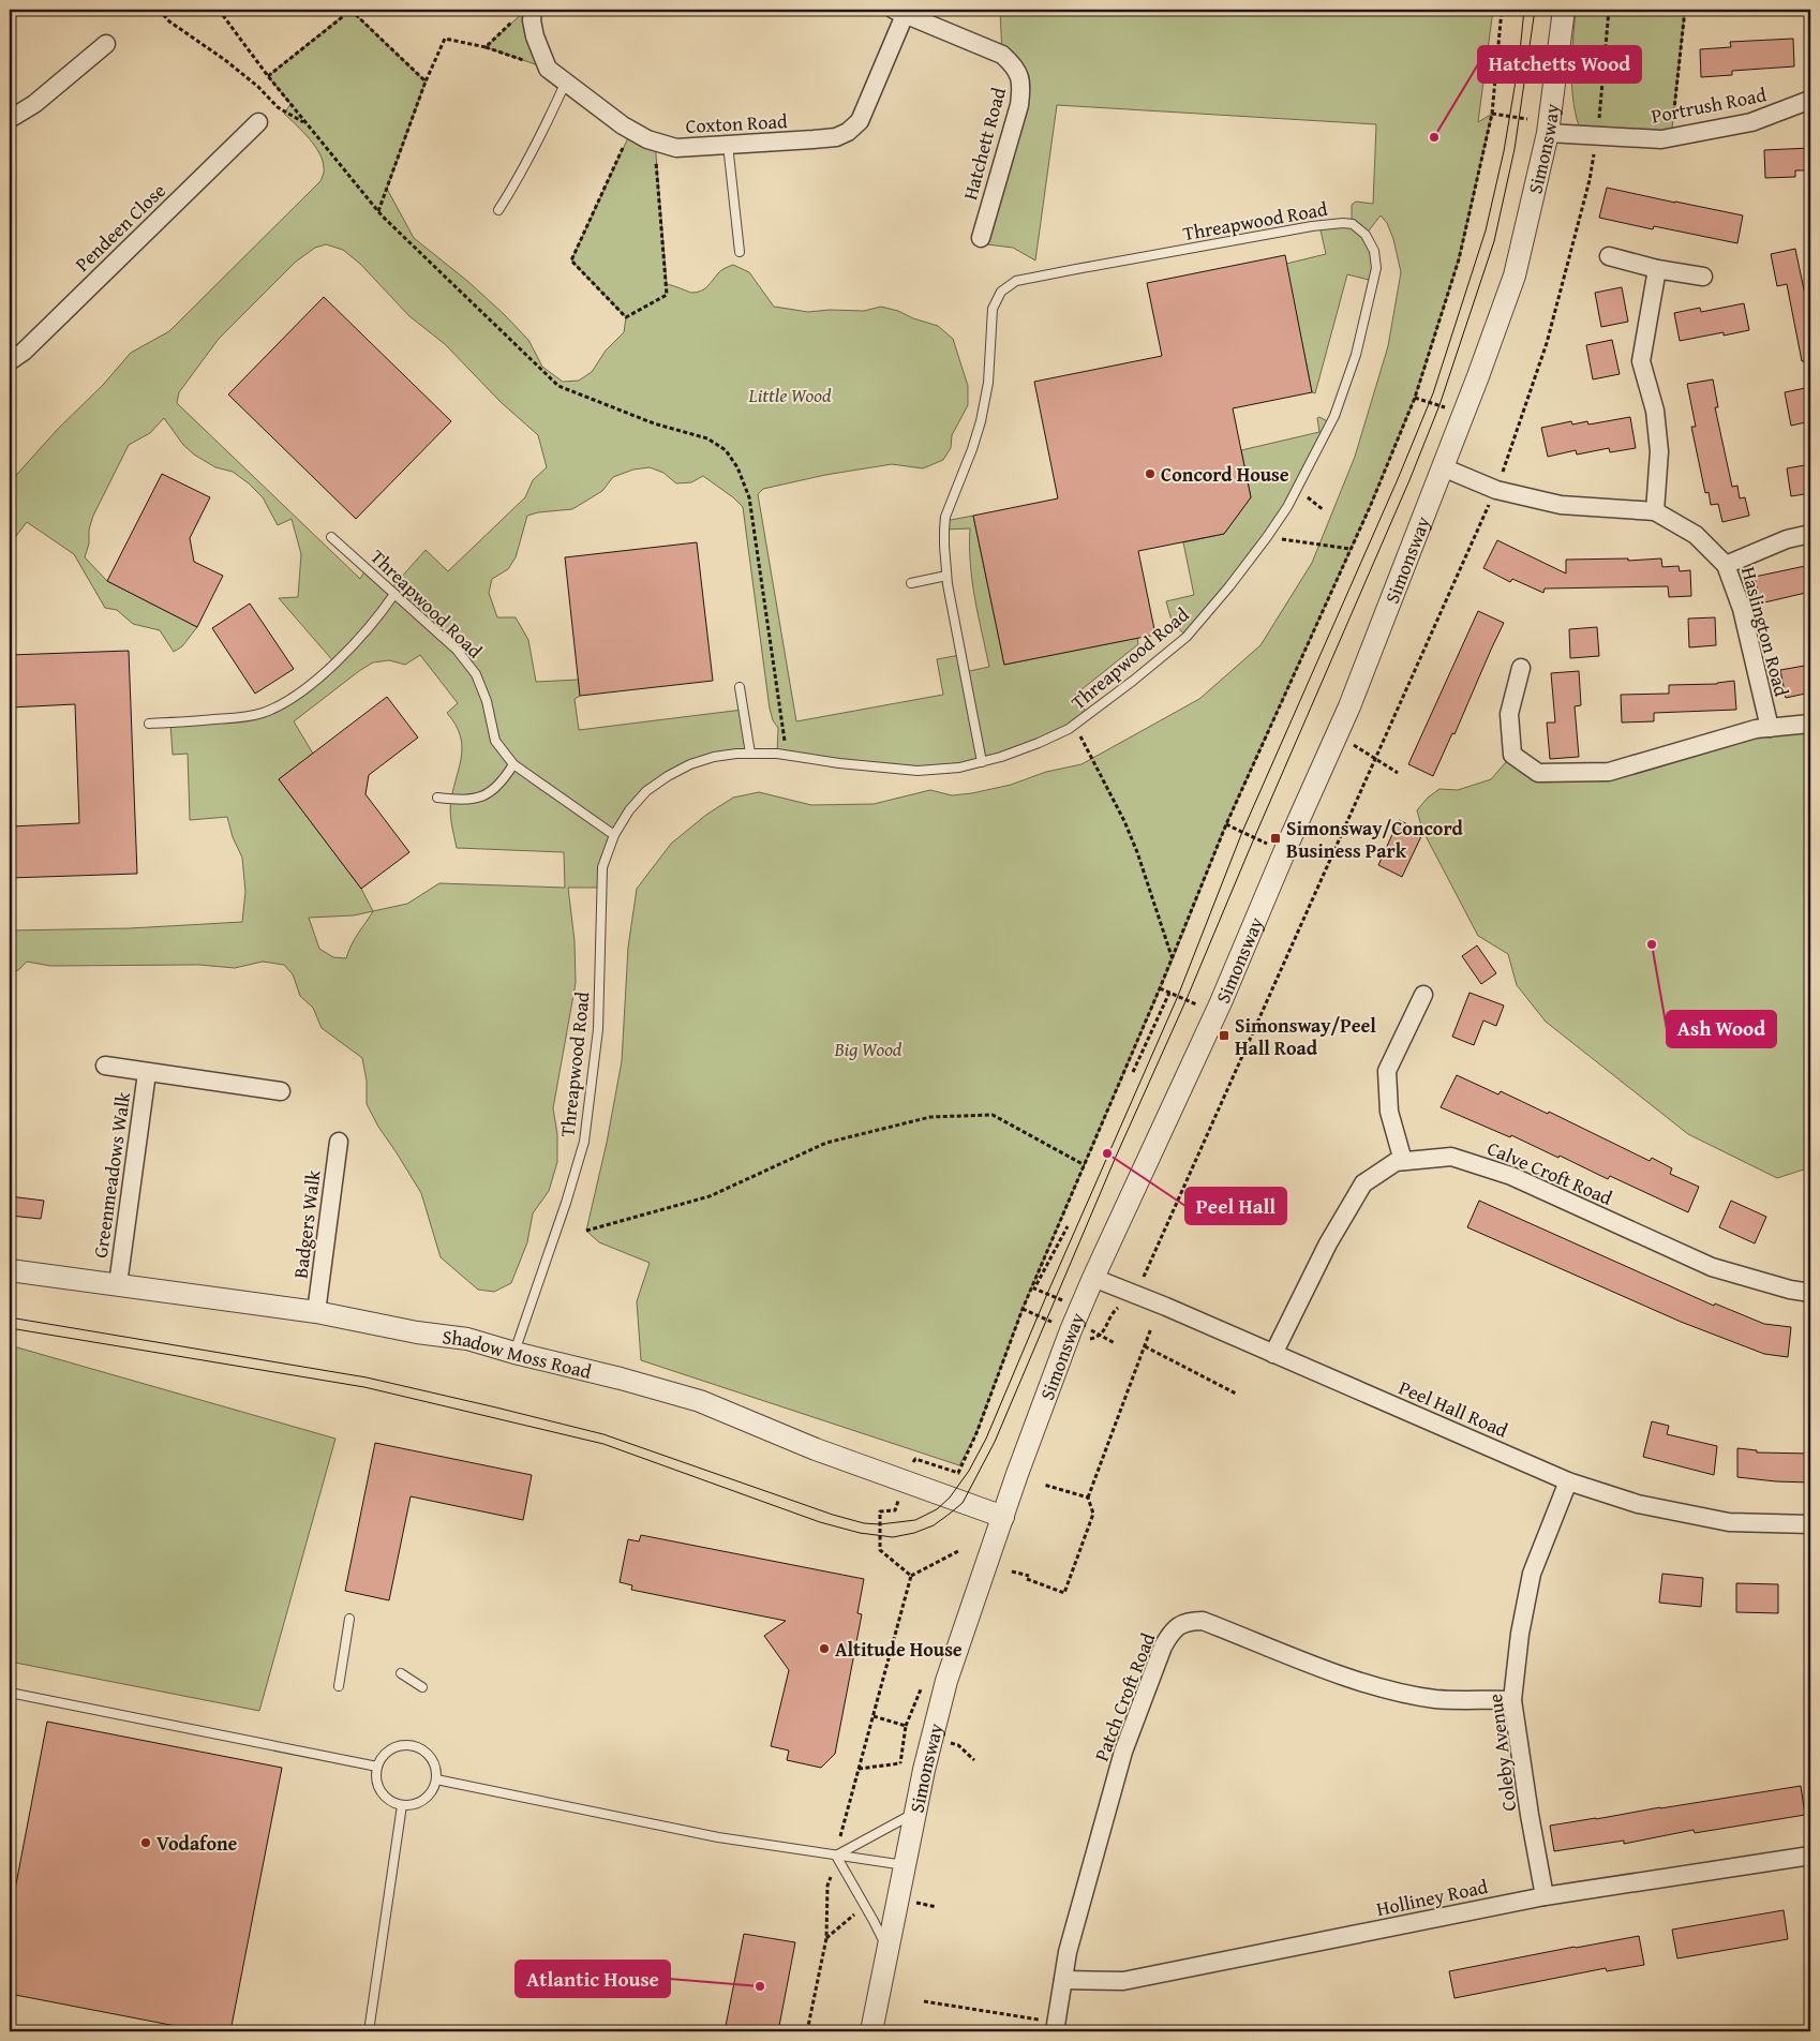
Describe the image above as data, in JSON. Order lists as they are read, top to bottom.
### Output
{
  "streets": {
    "street": [
      "Portrush Road",
      "Coxton Road",
      "Hatchett Road",
      "Simonsway",
      "Pendeen Close",
      "Haslington Road",
      "Calve Croft Road",
      "Greenmeadows Walk",
      "Badgers Walk",
      "Shadow Moss Road",
      "Peel Hall Road",
      "Patch Croft Road",
      "Coleby Avenue",
      "Holliney Road"
    ],
    "lane": ["Threapwood Road"]
  },
  "crossings": [
    ["Portrush Road", "Simonsway"],
    ["Coxton Road", "Hatchett Road"],
    ["Simonsway", "Haslington Road"],
    ["Simonsway", "Shadow Moss Road"],
    ["Simonsway", "Peel Hall Road"],
    ["Threapwood Road", "Shadow Moss Road"],
    ["Calve Croft Road", "Peel Hall Road"],
    ["Greenmeadows Walk", "Shadow Moss Road"],
    ["Badgers Walk", "Shadow Moss Road"],
    ["Peel Hall Road", "Coleby Avenue"],
    ["Patch Croft Road", "Coleby Avenue"],
    ["Patch Croft Road", "Holliney Road"],
    ["Coleby Avenue", "Holliney Road"]
  ],
  "parks": ["Little Wood", "Big Wood"],
  "places": {
    "other": [
      "Hatchetts Wood",
      "Concord House",
      "Ash Wood",
      "Peel Hall",
      "Altitude House",
      "Vodafone",
      "Atlantic House"
    ],
    "transit": ["Simonsway/Concord Business Park", "Simonsway/Peel Hall Road"]
  }
}
